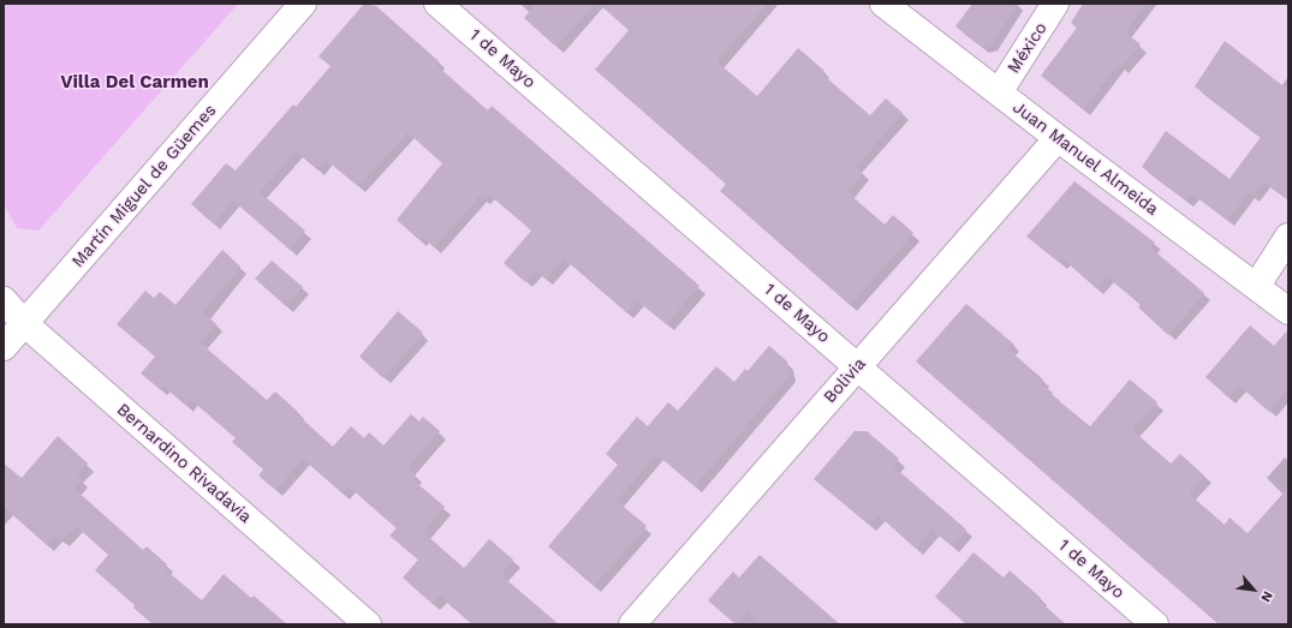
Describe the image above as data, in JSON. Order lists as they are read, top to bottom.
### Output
{
  "streets": {
    "street": [
      "México",
      "1 de Mayo",
      "Juan Manuel Almeida",
      "Martín Miguel de Güemes",
      "Bolivia",
      "Bernardino Rivadavia"
    ]
  },
  "crossings": [
    ["México", "Juan Manuel Almeida"],
    ["1 de Mayo", "Bolivia"],
    ["Juan Manuel Almeida", "Bolivia"],
    ["Martín Miguel de Güemes", "Bernardino Rivadavia"]
  ],
  "districts": ["Villa Del Carmen"],
  "north": "bottom right"
}
